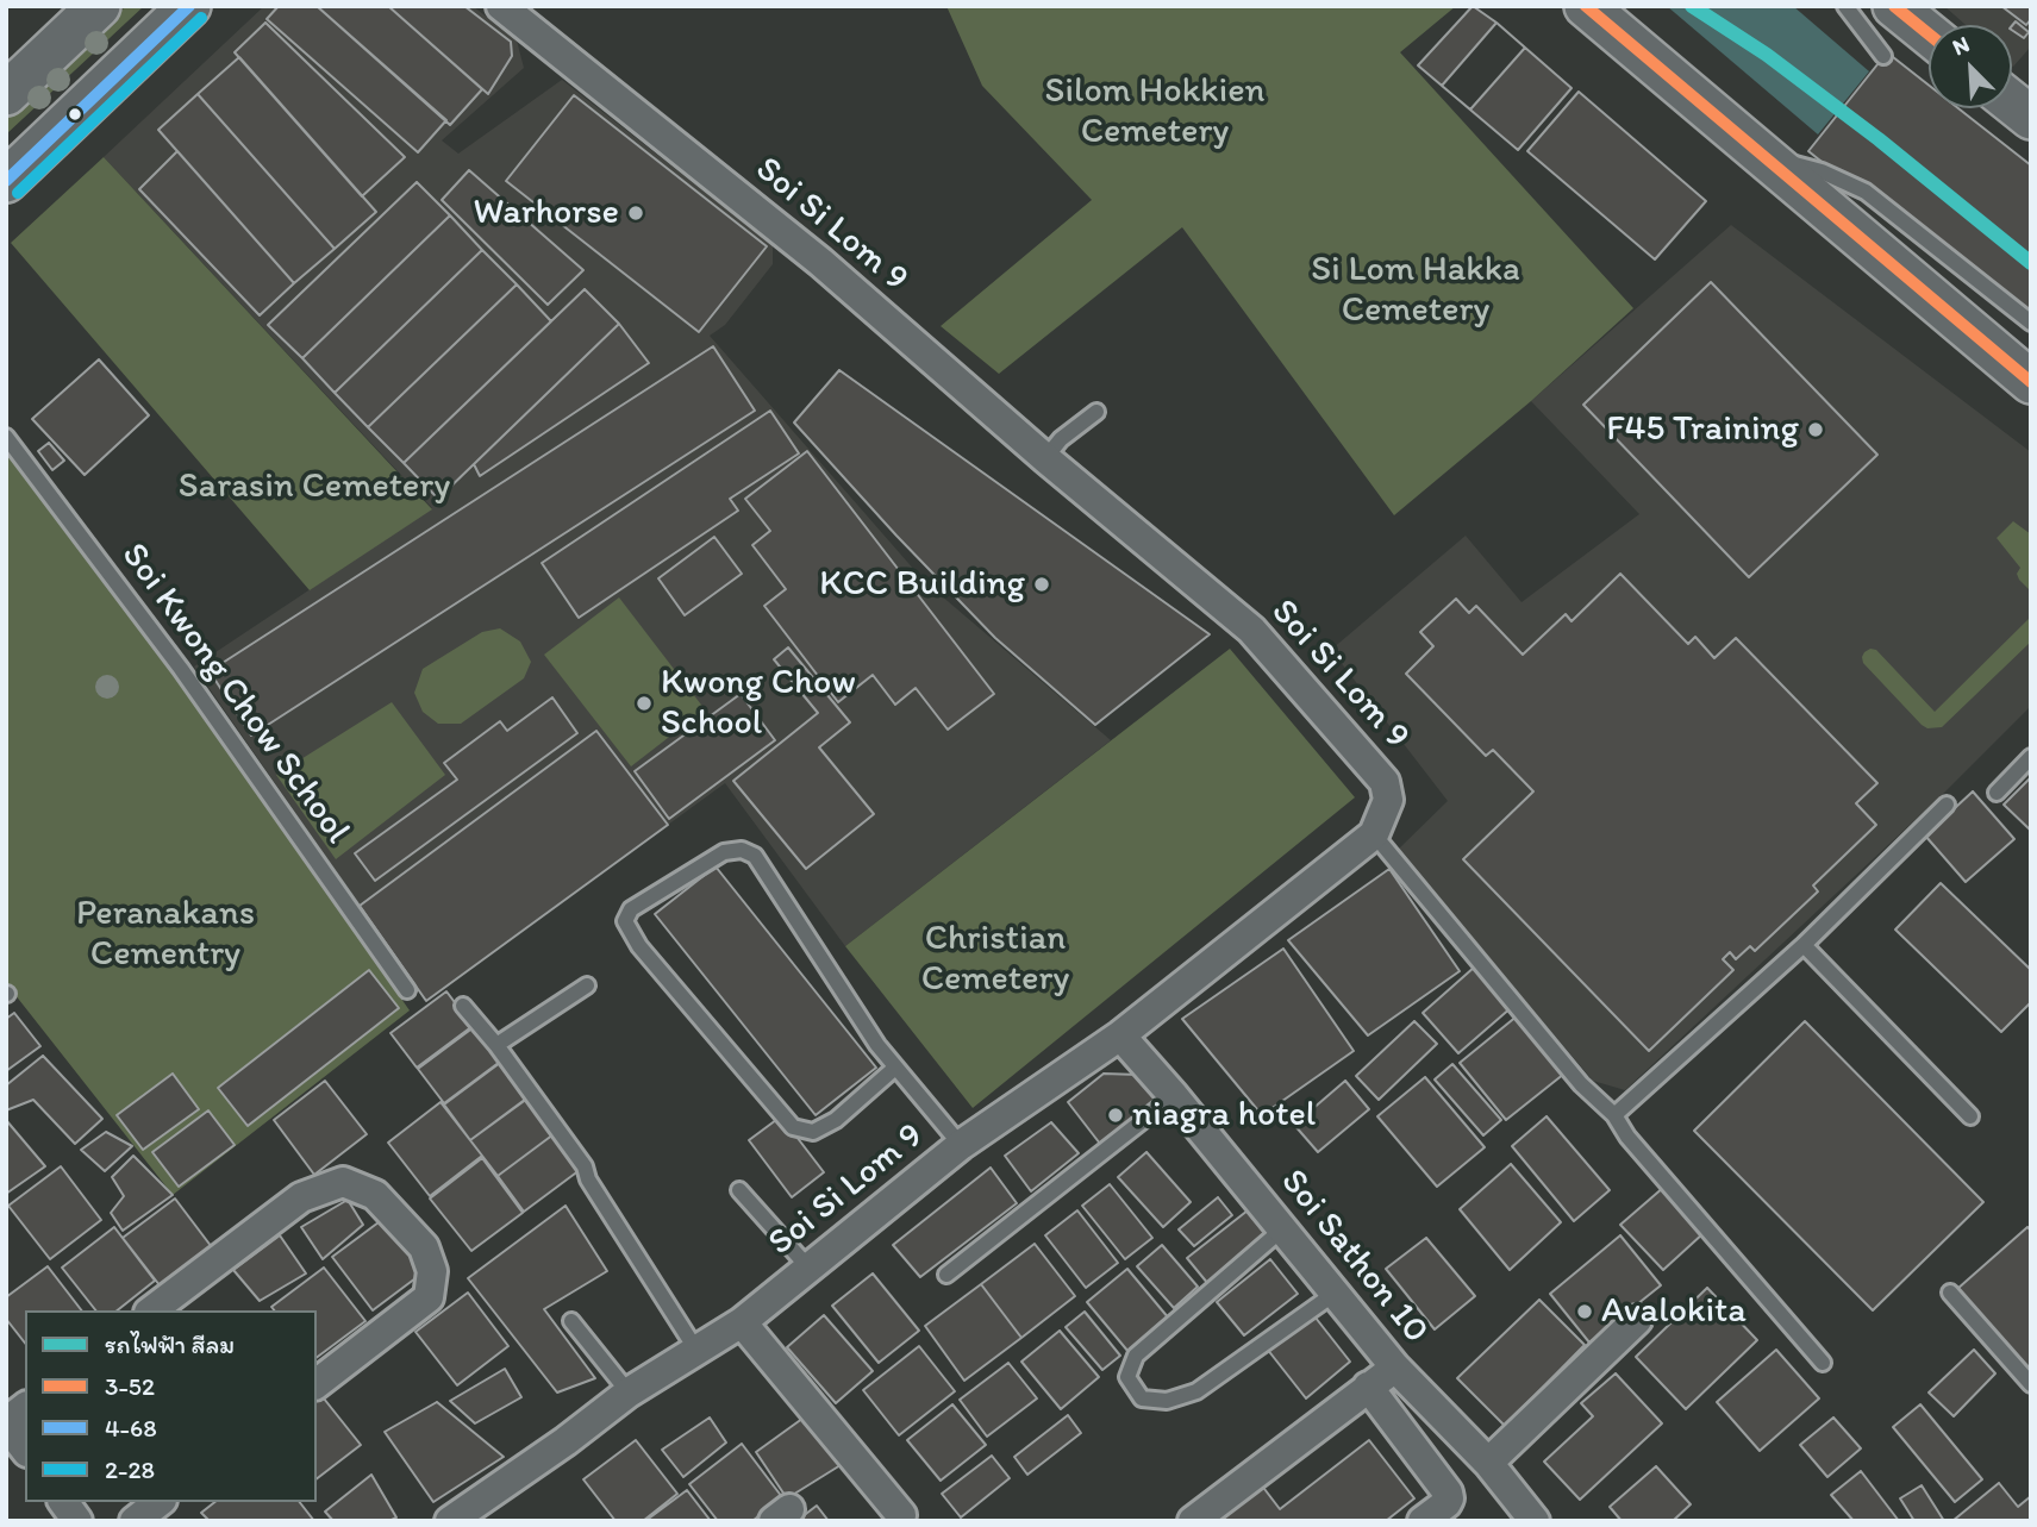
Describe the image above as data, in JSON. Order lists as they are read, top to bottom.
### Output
{
  "streets": {
    "street": ["Soi Si Lom 9", "Soi Sathon 10"],
    "lane": ["Soi Kwong Chow School"]
  },
  "crossings": [
    ["Soi Si Lom 9", "Soi Sathon 10"]
  ],
  "parks": [
    "Silom Hokkien Cemetery",
    "Si Lom Hakka Cemetery",
    "Sarasin Cemetery",
    "Peranakans Cementry",
    "Christian Cemetery"
  ],
  "places": [
    "Warhorse",
    "F45 Training",
    "KCC Building",
    "Kwong Chow School",
    "niagra hotel",
    "Avalokita"
  ],
  "lines": [
    "metro line สีลม",
    "transit line 3-52",
    "transit line 4-68",
    "transit line 2-28"
  ],
  "legend": [
    "รถไฟฟ้า สีลม",
    "3-52",
    "4-68",
    "2-28"
  ],
  "north": "top left"
}
